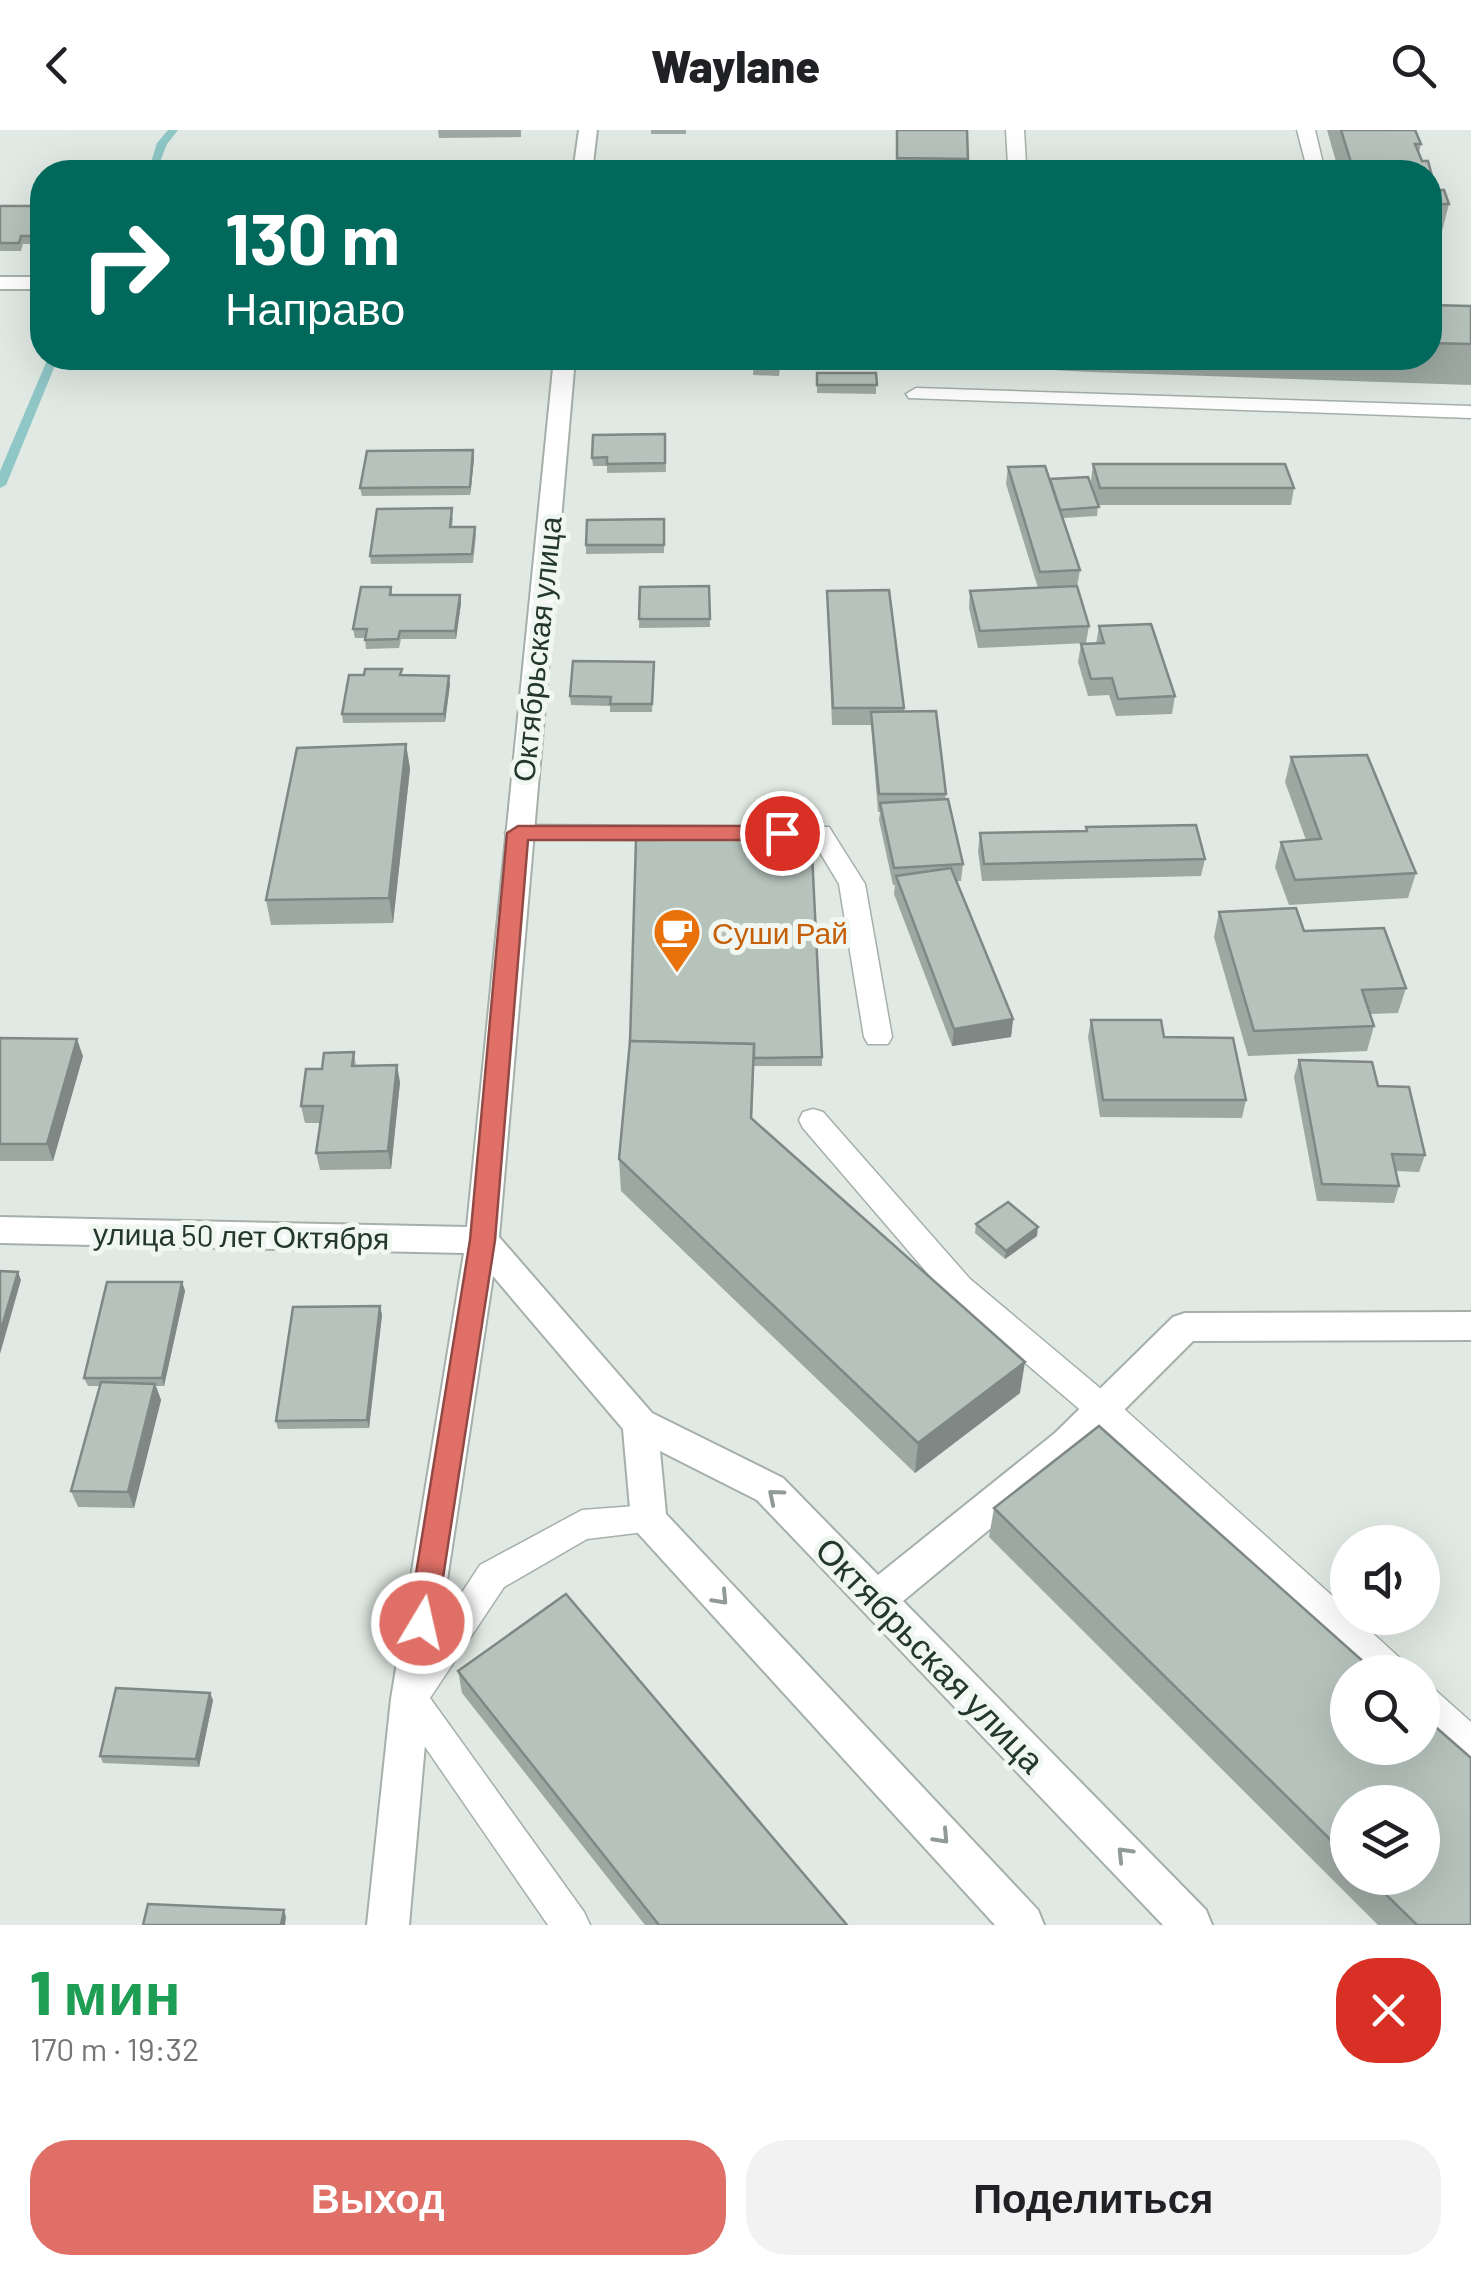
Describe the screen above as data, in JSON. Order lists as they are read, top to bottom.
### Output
{
  "streets": {
    "street": ["Октябрьская улица", "улица 50 лет Октября"]
  },
  "crossings": [
    ["Октябрьская улица", "улица 50 лет Октября"]
  ],
  "places": {
    "cafe": ["Суши Рай"]
  },
  "page": {
    "header": "Waylane",
    "turn": ["130 m", "Направо"],
    "heading": ["1 мин", "170 m · 19:32"],
    "buttons": ["Выход", "Поделиться"]
  }
}
